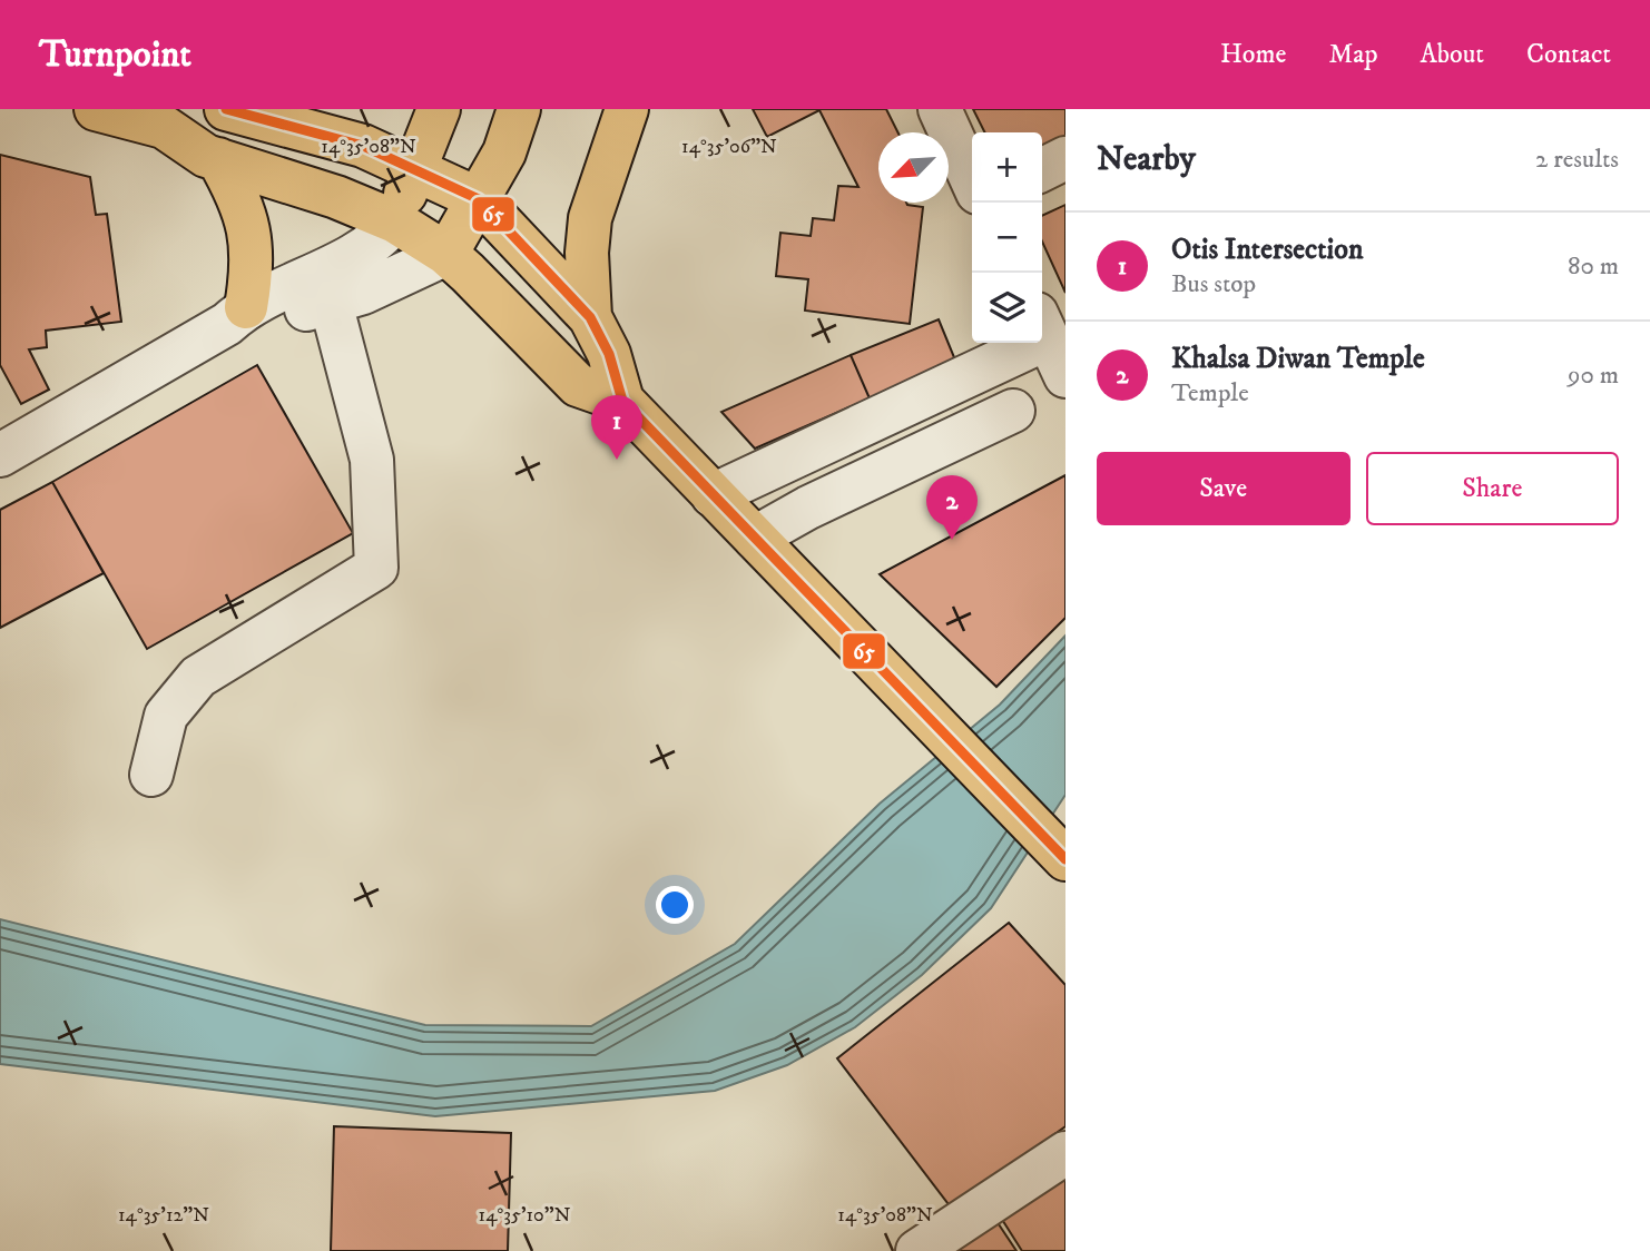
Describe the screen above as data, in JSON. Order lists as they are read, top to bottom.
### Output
{
  "lines": ["transit line 65"],
  "north": "bottom left",
  "page": {
    "header": "Turnpoint",
    "nav": [
      "Home",
      "Map",
      "About",
      "Contact"
    ],
    "heading": ["Nearby", "2 results"],
    "map_buttons": ["+", "−"],
    "list": [
      {
        "mark": "1",
        "name": "Otis Intersection",
        "note": "Bus stop",
        "value": "80 m"
      },
      {
        "mark": "2",
        "name": "Khalsa Diwan Temple",
        "note": "Temple",
        "value": "90 m"
      }
    ],
    "pins": ["1", "2"],
    "buttons": ["Save", "Share"]
  },
  "coordinates": [
    "14°35'08\"N",
    "14°35'06\"N",
    "14°35'12\"N",
    "14°35'10\"N"
  ]
}
